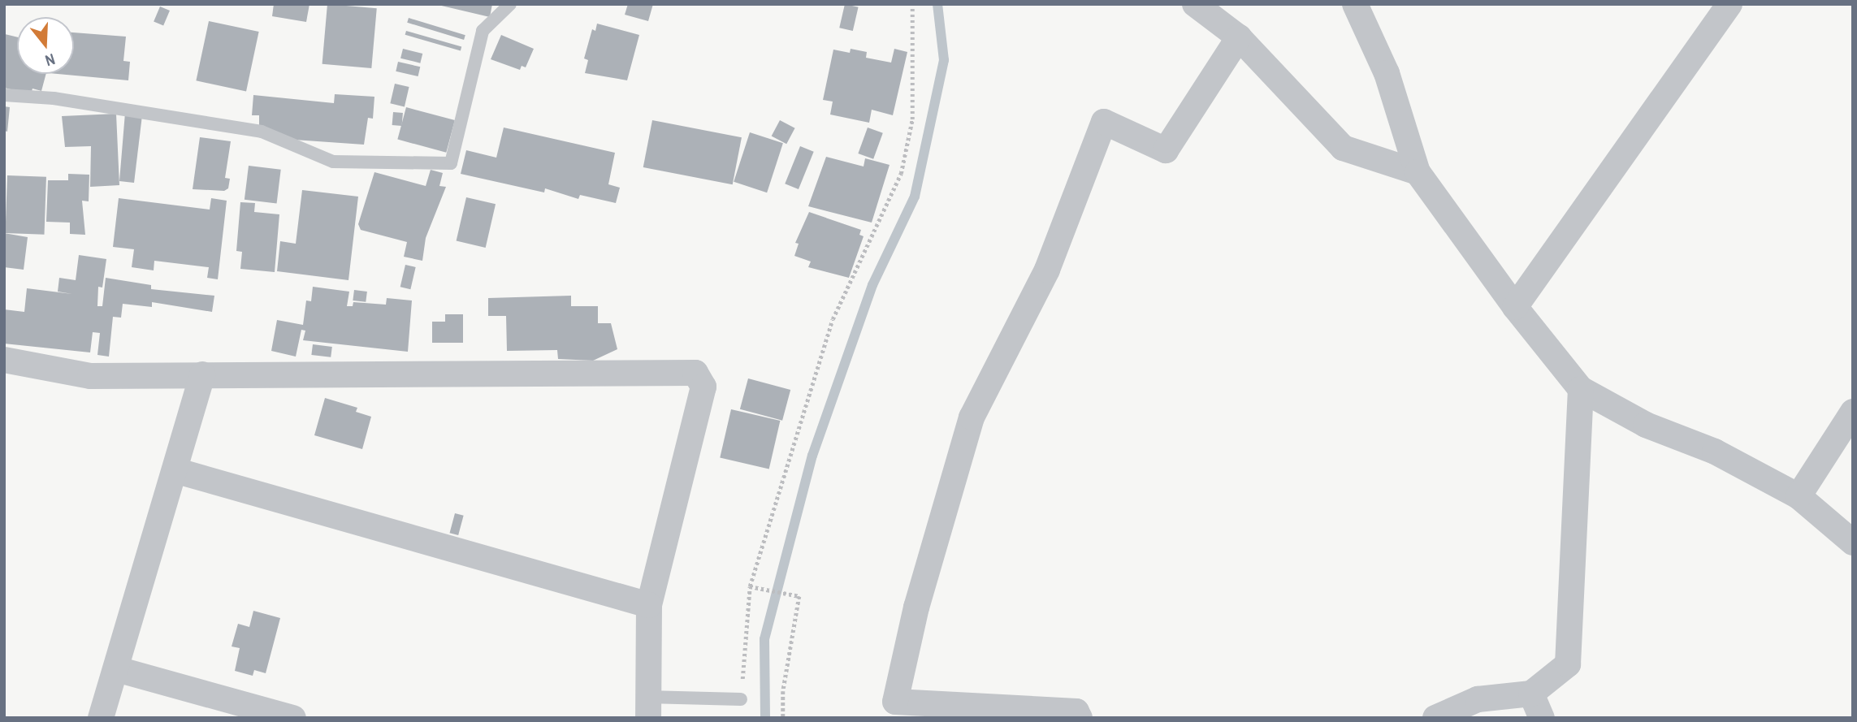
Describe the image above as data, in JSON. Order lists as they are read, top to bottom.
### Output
{
  "north": "bottom"
}
